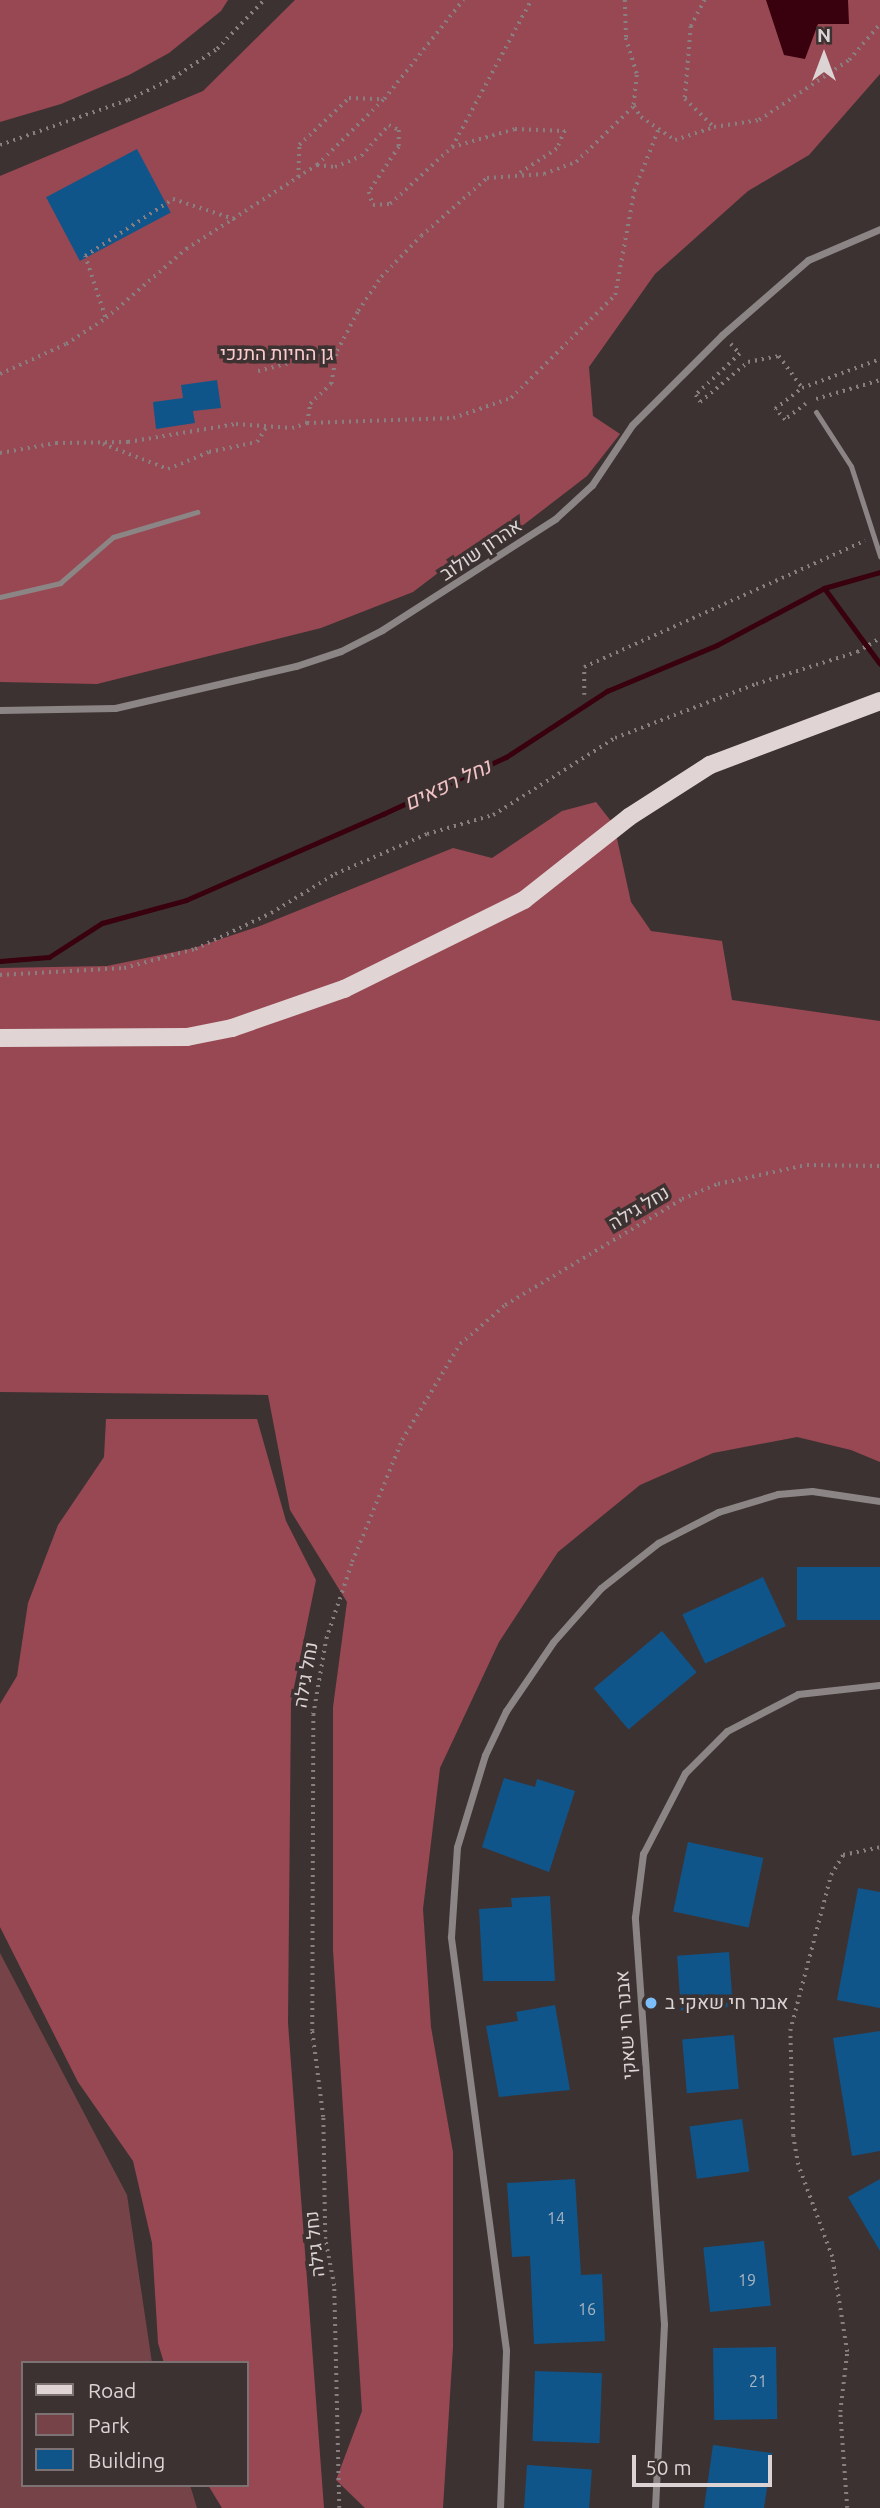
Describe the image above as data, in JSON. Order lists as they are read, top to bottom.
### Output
{
  "streets": {
    "street": ["אהרון שולוב", "אבנר חי שאקי"],
    "path": ["נחל גילה"]
  },
  "water": ["נחל רפאים"],
  "parks": ["גן החיות התנכי"],
  "places": ["אבנר חי שאקי ב"],
  "house_numbers": [
    "14",
    "19",
    "16",
    "21"
  ],
  "legend": ["Road", "Park", "Building"],
  "scale_bar": "50 m",
  "north": "top"
}
